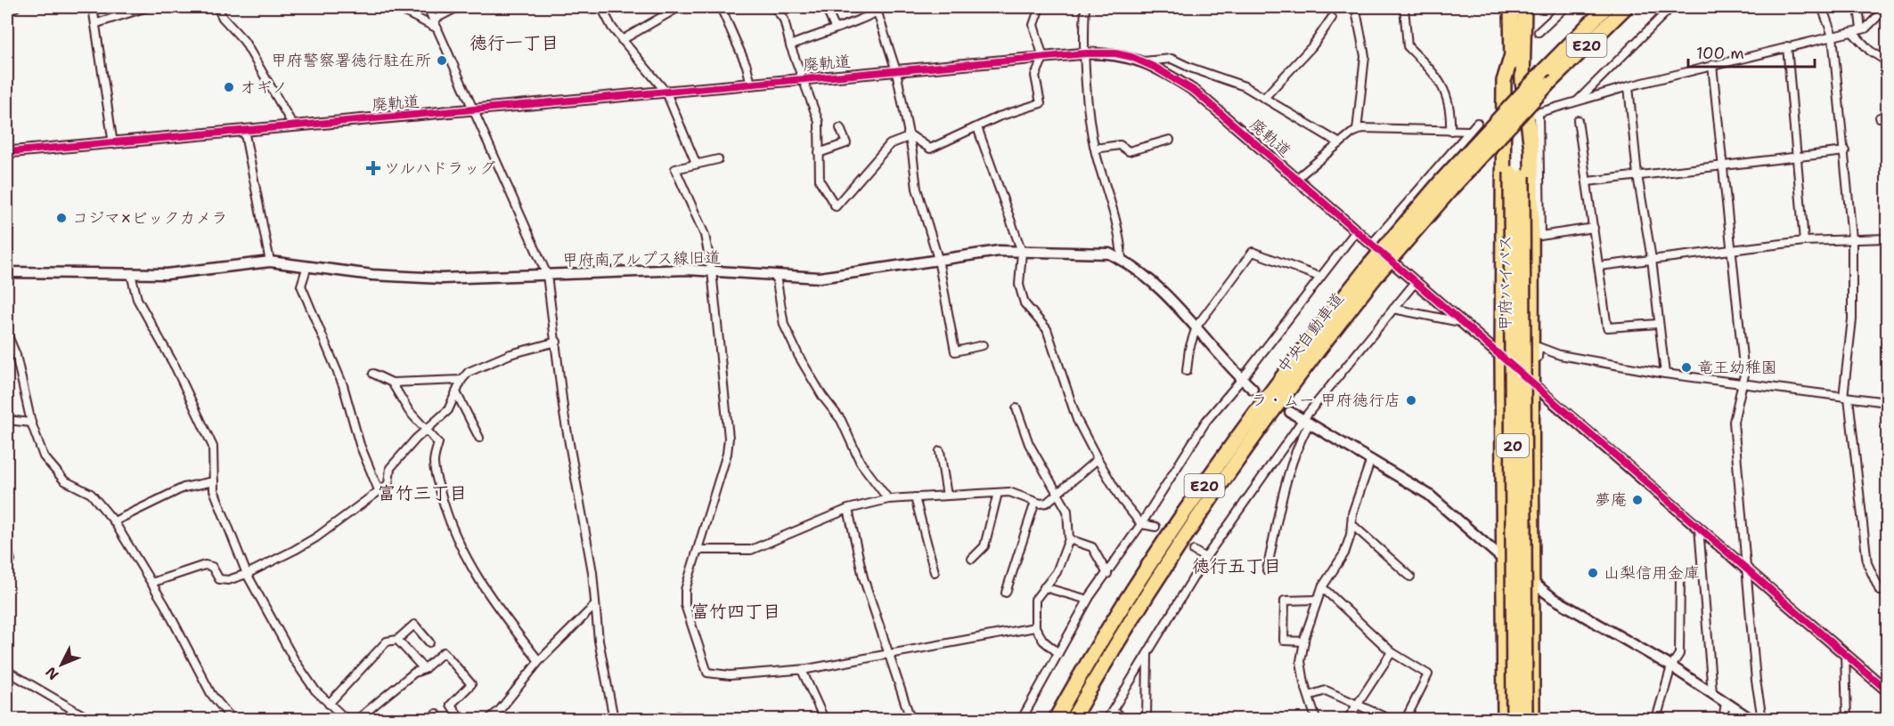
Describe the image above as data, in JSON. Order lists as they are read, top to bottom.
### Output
{
  "streets": {
    "highway": [
      "E20",
      "甲府バイパス",
      "中央自動車道",
      "20"
    ],
    "street": ["廃軌道", "甲府南アルプス線旧道"]
  },
  "districts": [
    "徳行一丁目",
    "富竹三丁目",
    "徳行五丁目",
    "富竹四丁目"
  ],
  "places": {
    "other": [
      "甲府警察署徳行駐在所",
      "オギノ",
      "コジマ×ビックカメラ",
      "竜王幼稚園",
      "ラ・ムー 甲府徳行店",
      "夢庵",
      "山梨信用金庫"
    ],
    "health": ["ツルハドラッグ"]
  },
  "scale_bar": "100 m",
  "north": "bottom left"
}
